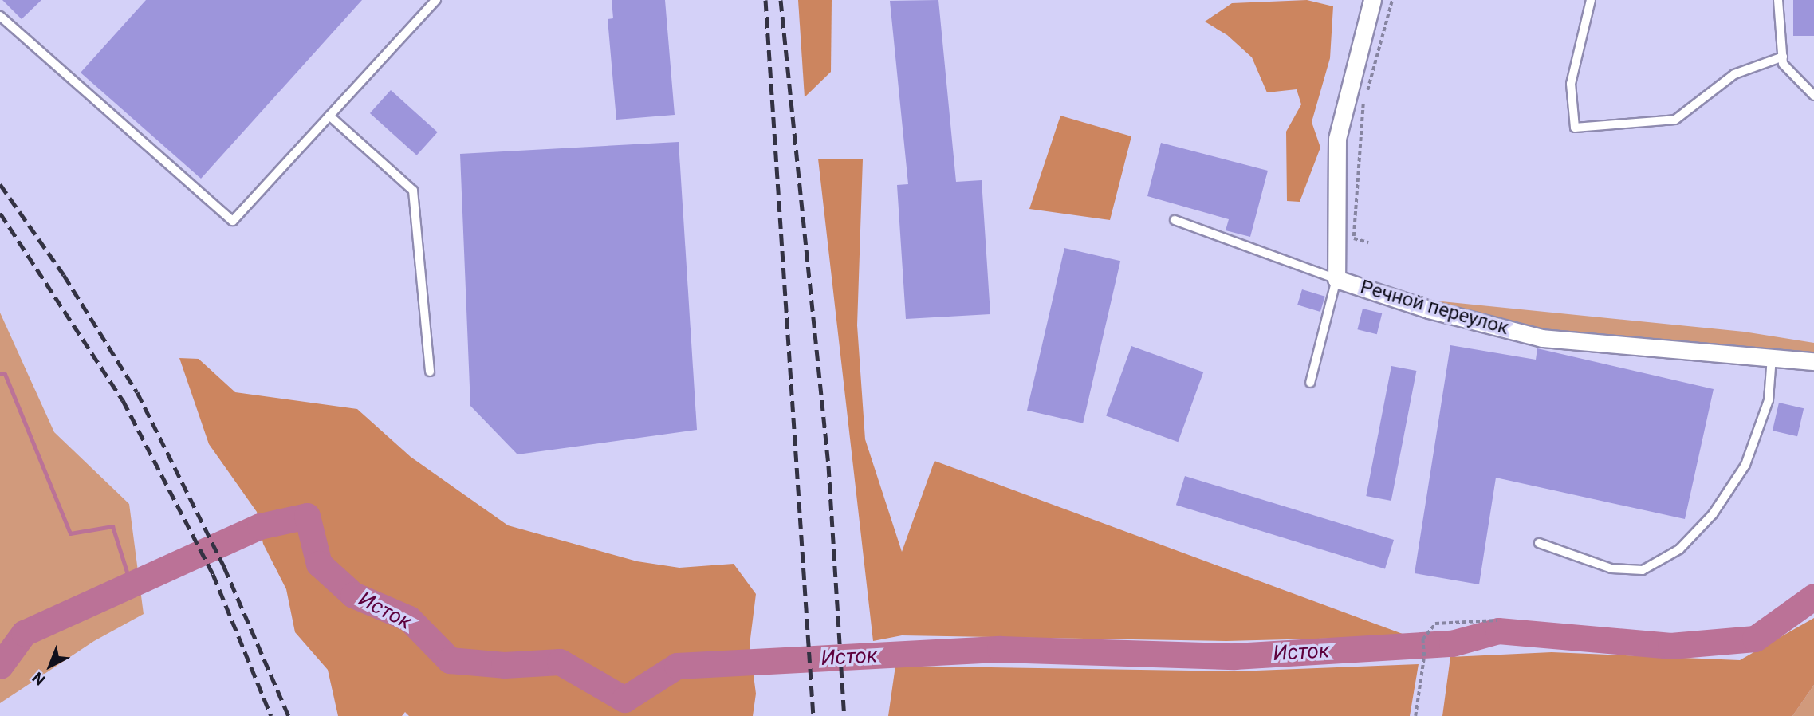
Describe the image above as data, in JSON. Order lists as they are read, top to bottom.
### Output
{
  "streets": {
    "street": ["Речной переулок"]
  },
  "water": ["Исток"],
  "north": "bottom left"
}
